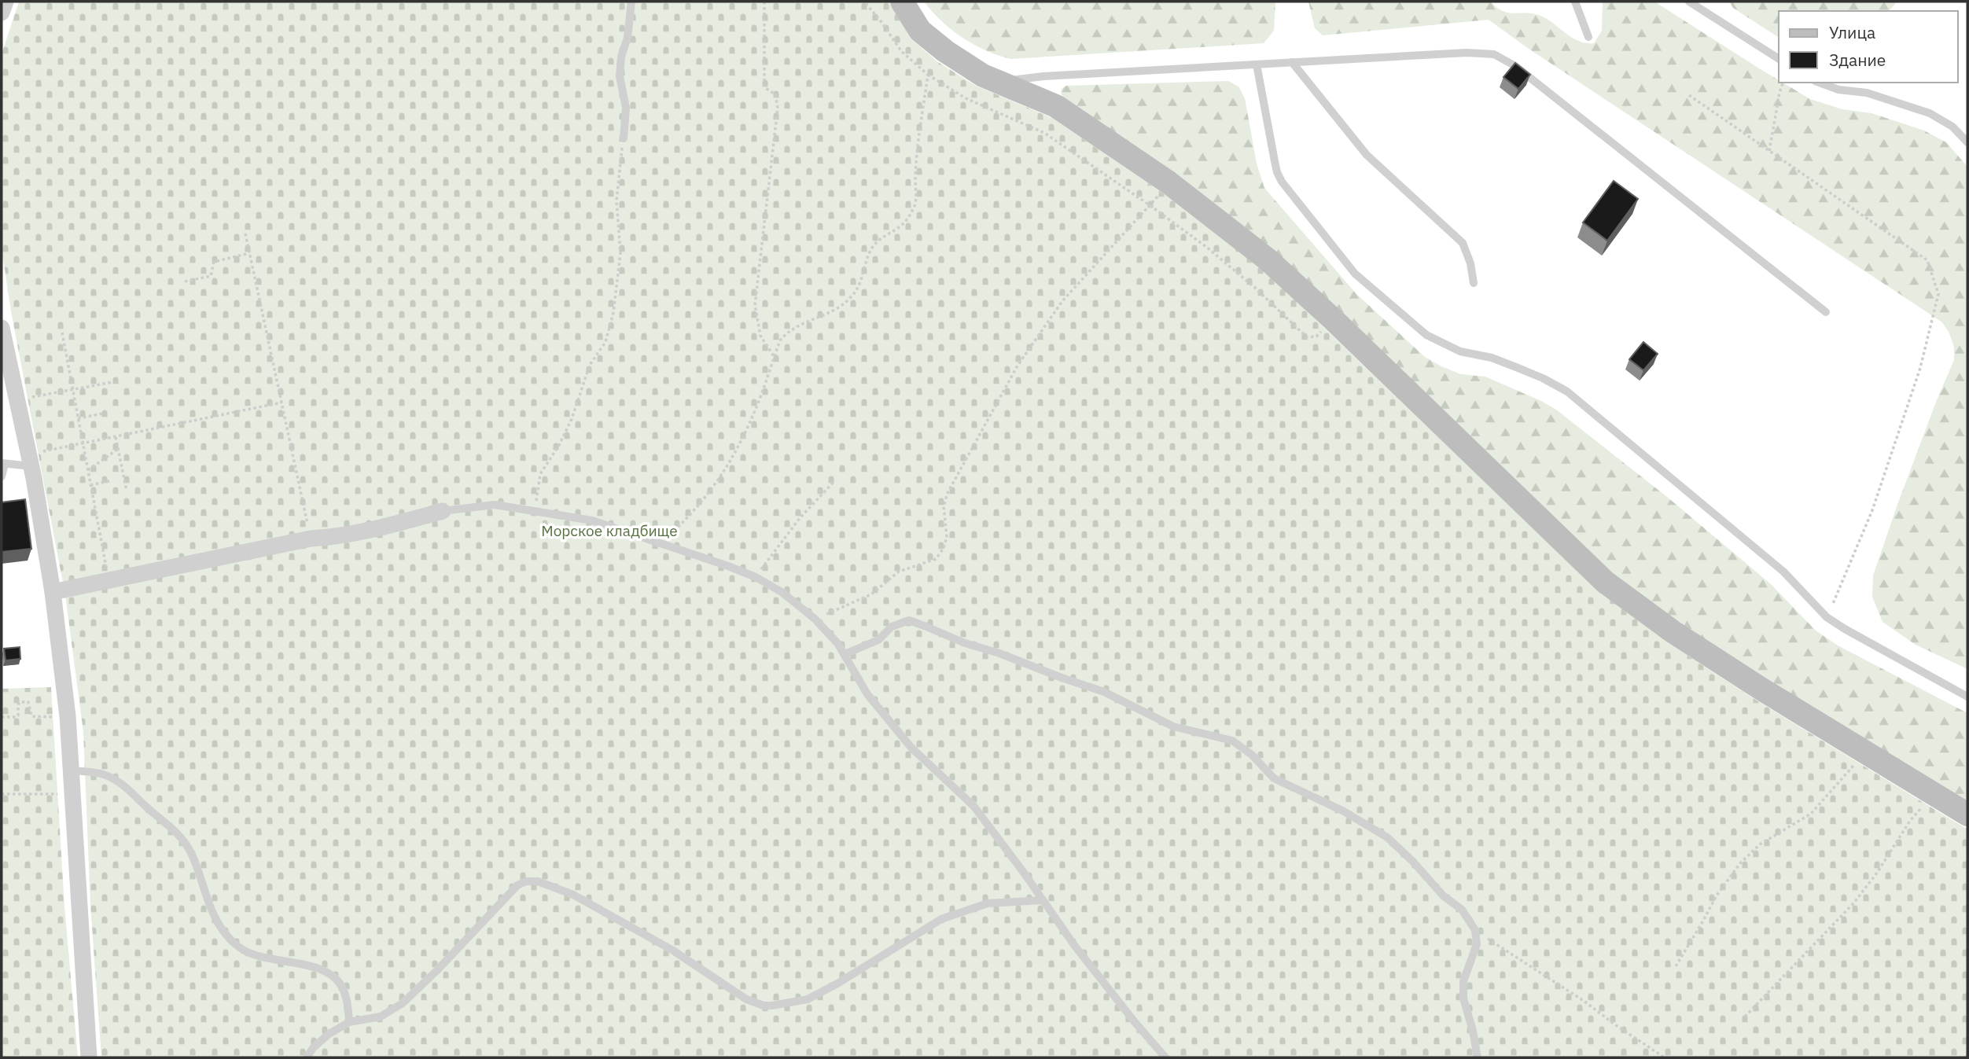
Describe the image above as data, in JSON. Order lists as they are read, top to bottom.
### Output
{
  "parks": ["Морское кладбище"],
  "legend": ["Улица", "Здание"]
}
